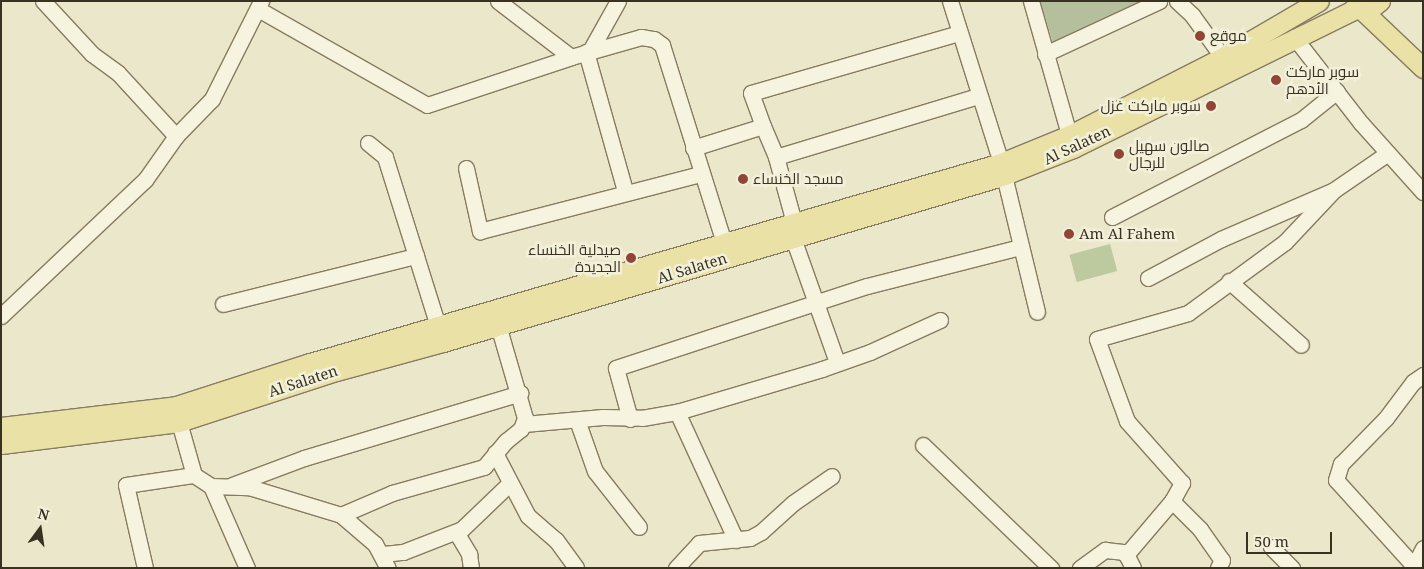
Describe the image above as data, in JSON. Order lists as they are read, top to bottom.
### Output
{
  "streets": {
    "main road": ["Al Salaten"]
  },
  "places": [
    "موقع",
    "سوبر ماركت الأدهم",
    "سوبر ماركت غزل",
    "صالون سهيل للرجال",
    "مسجد الخنساء",
    "Am Al Fahem",
    "صيدلية الخنساء الجديدة"
  ],
  "scale_bar": "50 m",
  "north": "top"
}
